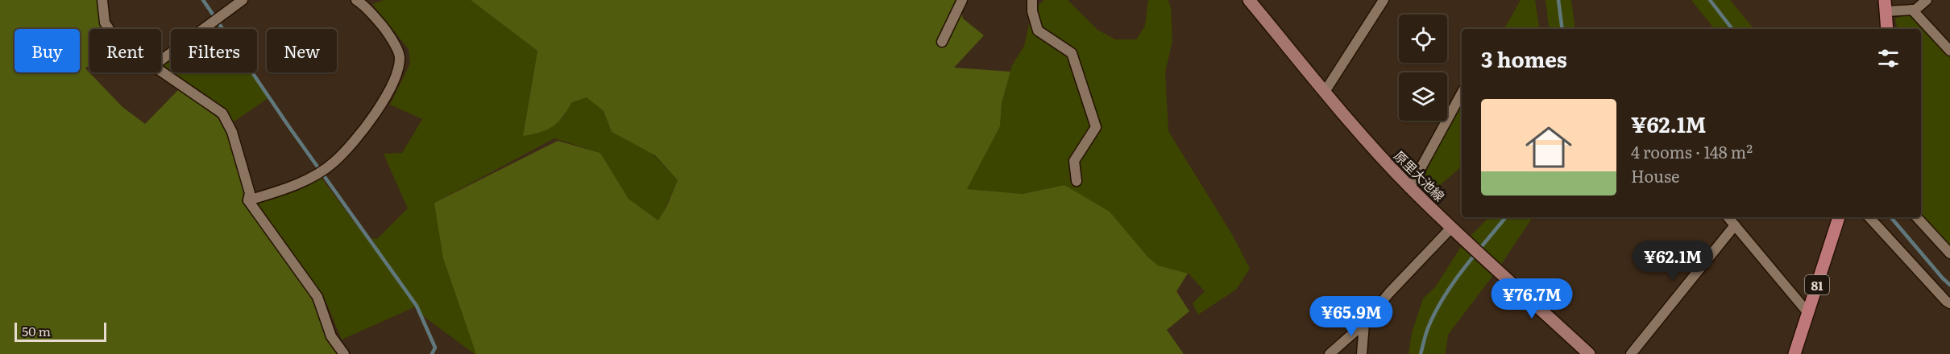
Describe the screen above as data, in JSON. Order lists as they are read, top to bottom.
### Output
{
  "streets": {
    "main road": ["原里大池線", "81"]
  },
  "scale_bar": "50 m",
  "page": {
    "chip": [
      "Buy",
      "Rent",
      "Filters",
      "New"
    ],
    "heading": "3 homes",
    "list": [
      {
        "name": "¥62.1M",
        "note": "4 rooms · 148 m² · House"
      }
    ],
    "price": ["¥62.1M", "¥76.7M", "¥65.9M"],
    "scale": "50 m"
  }
}
